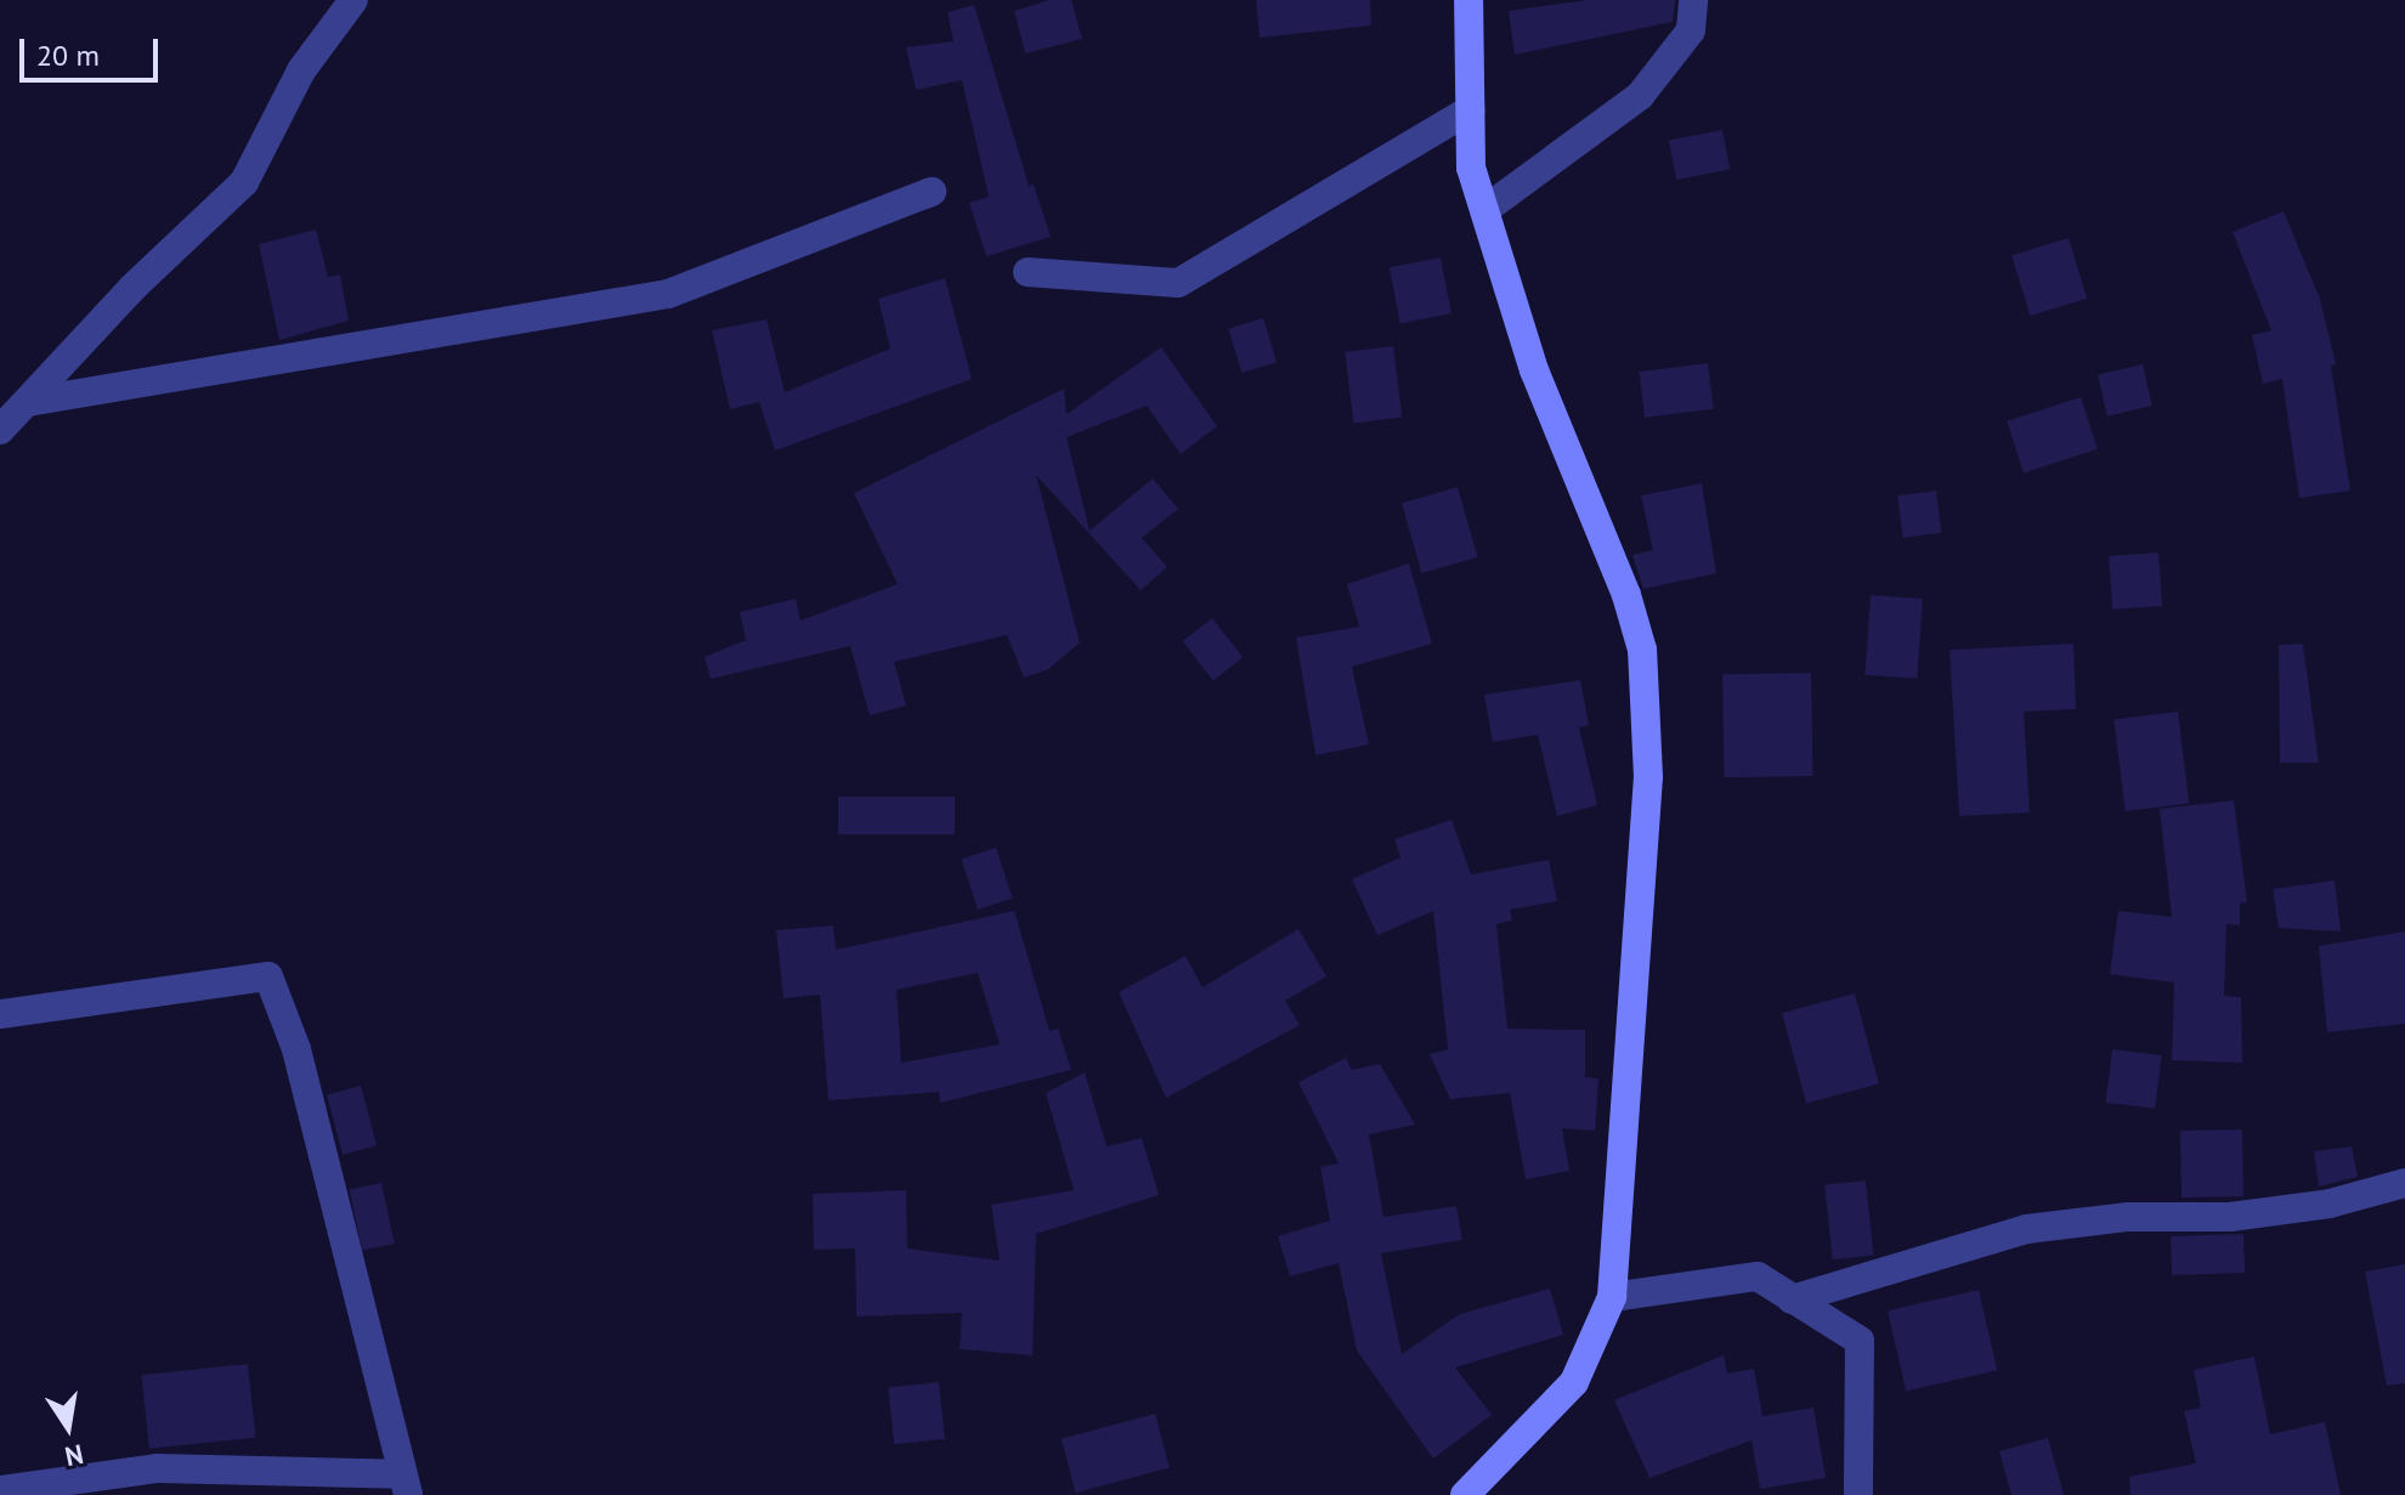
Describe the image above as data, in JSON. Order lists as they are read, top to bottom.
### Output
{
  "scale_bar": "20 m",
  "north": "bottom"
}
